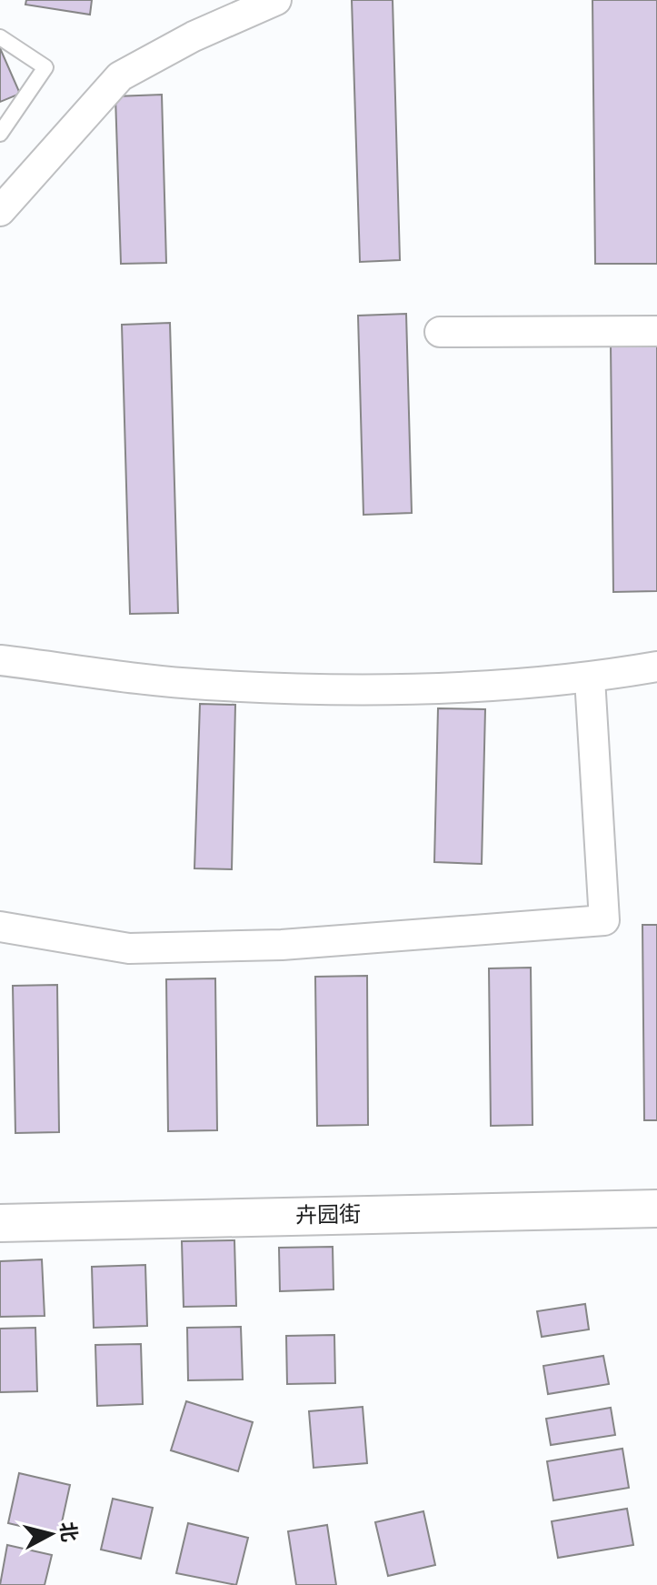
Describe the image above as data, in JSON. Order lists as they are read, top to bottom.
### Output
{
  "streets": {
    "street": ["卉园街"]
  },
  "north": "right"
}
